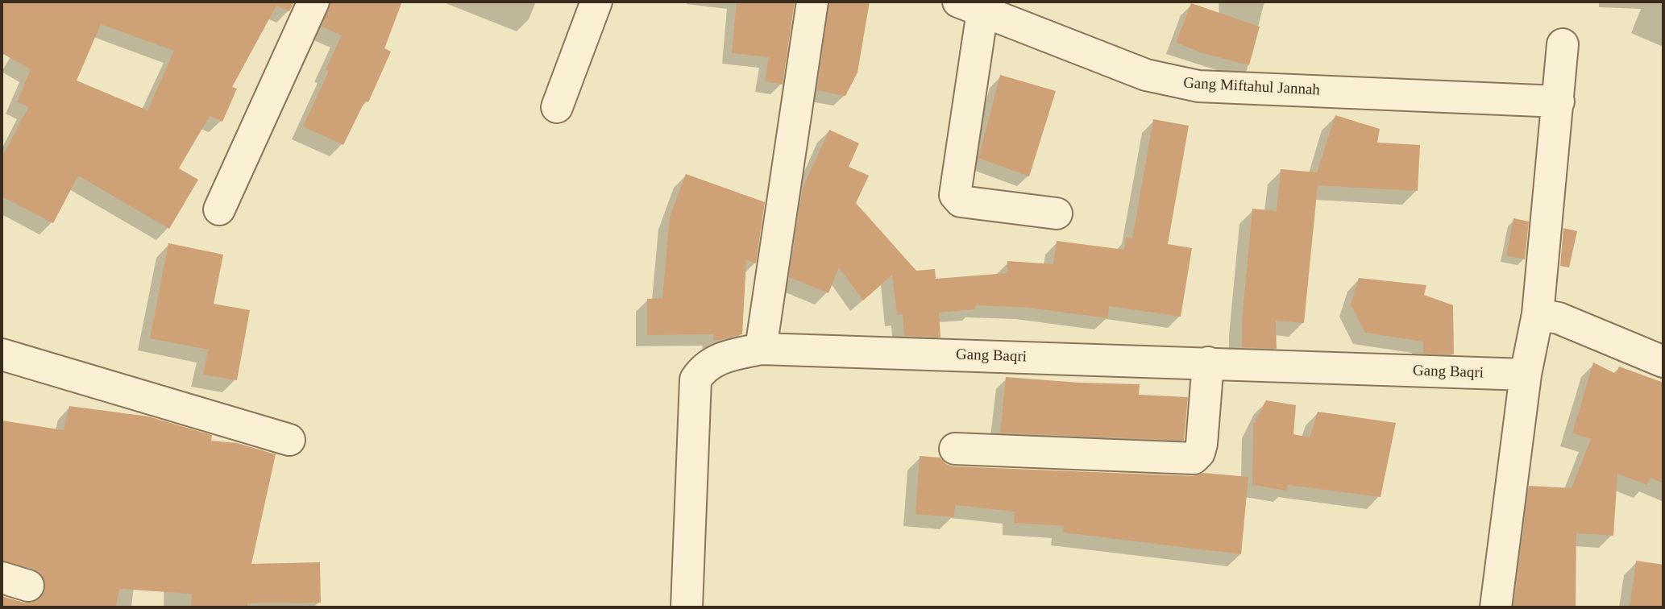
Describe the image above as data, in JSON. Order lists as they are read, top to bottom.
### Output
{
  "streets": {
    "street": ["Gang Miftahul Jannah", "Gang Baqri"]
  }
}
